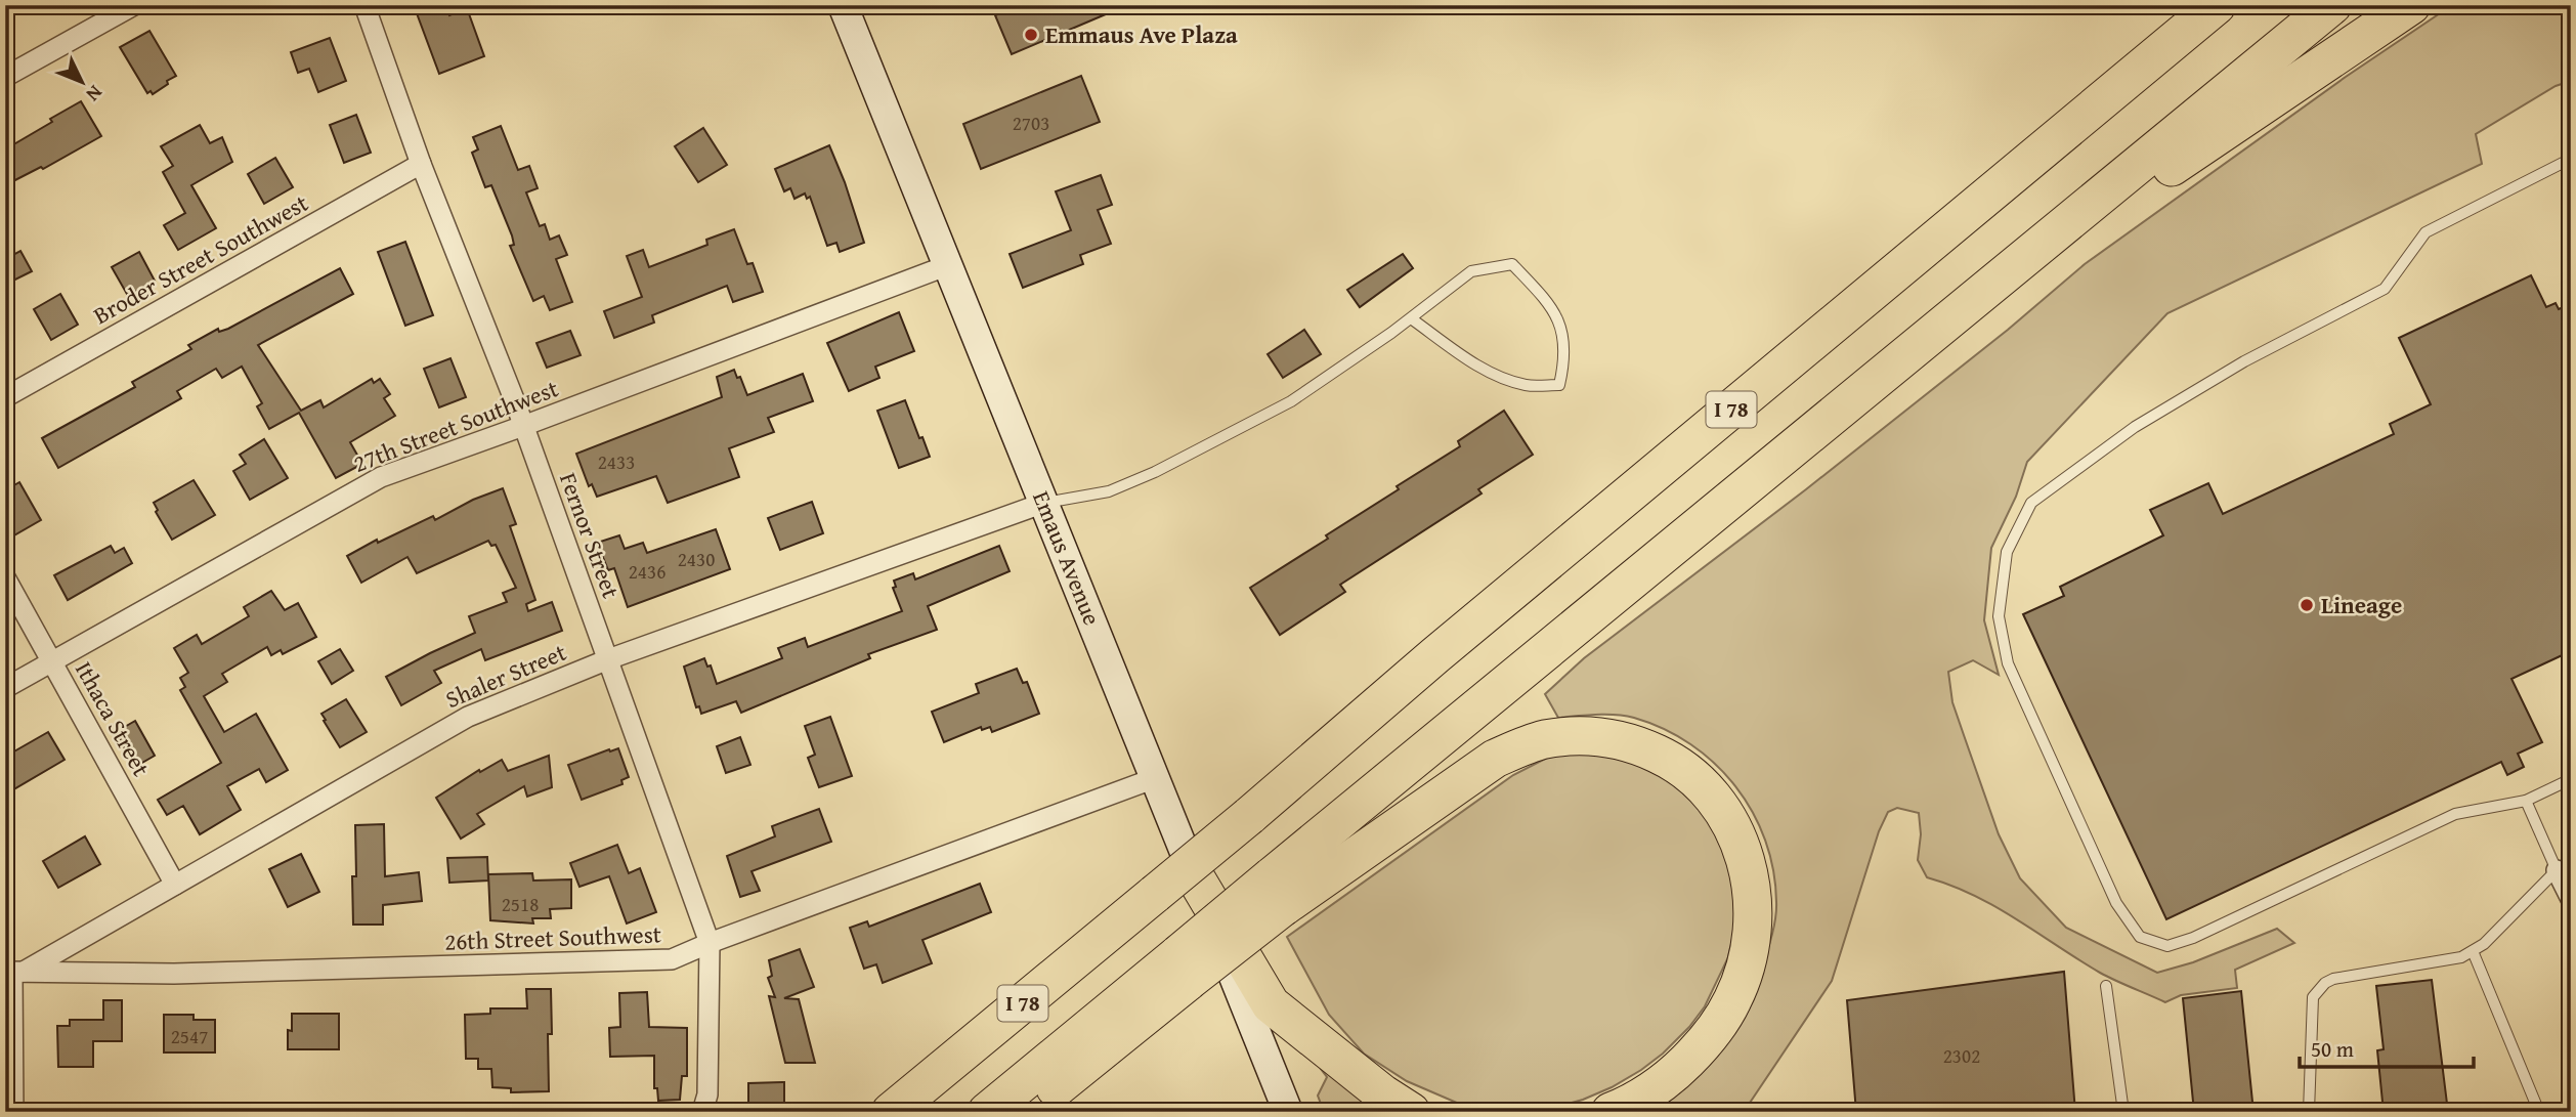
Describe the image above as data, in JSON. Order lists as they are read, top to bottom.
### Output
{
  "streets": {
    "highway": ["I 78"],
    "main road": ["Emaus Avenue"],
    "street": [
      "Broder Street Southwest",
      "27th Street Southwest",
      "Fernor Street",
      "Shaler Street",
      "Ithaca Street",
      "26th Street Southwest"
    ]
  },
  "crossings": [
    ["Broder Street Southwest", "Fernor Street"],
    ["27th Street Southwest", "Fernor Street"],
    ["27th Street Southwest", "Emaus Avenue"],
    ["27th Street Southwest", "Ithaca Street"],
    ["Fernor Street", "Shaler Street"],
    ["Fernor Street", "26th Street Southwest"],
    ["Emaus Avenue", "Shaler Street"],
    ["Emaus Avenue", "26th Street Southwest"],
    ["Shaler Street", "Ithaca Street"],
    ["Shaler Street", "26th Street Southwest"]
  ],
  "places": ["Emmaus Ave Plaza", "Lineage"],
  "house_numbers": [
    "2703",
    "2433",
    "2430",
    "2436",
    "2518",
    "2547",
    "2302"
  ],
  "scale_bar": "50 m",
  "north": "bottom right"
}
